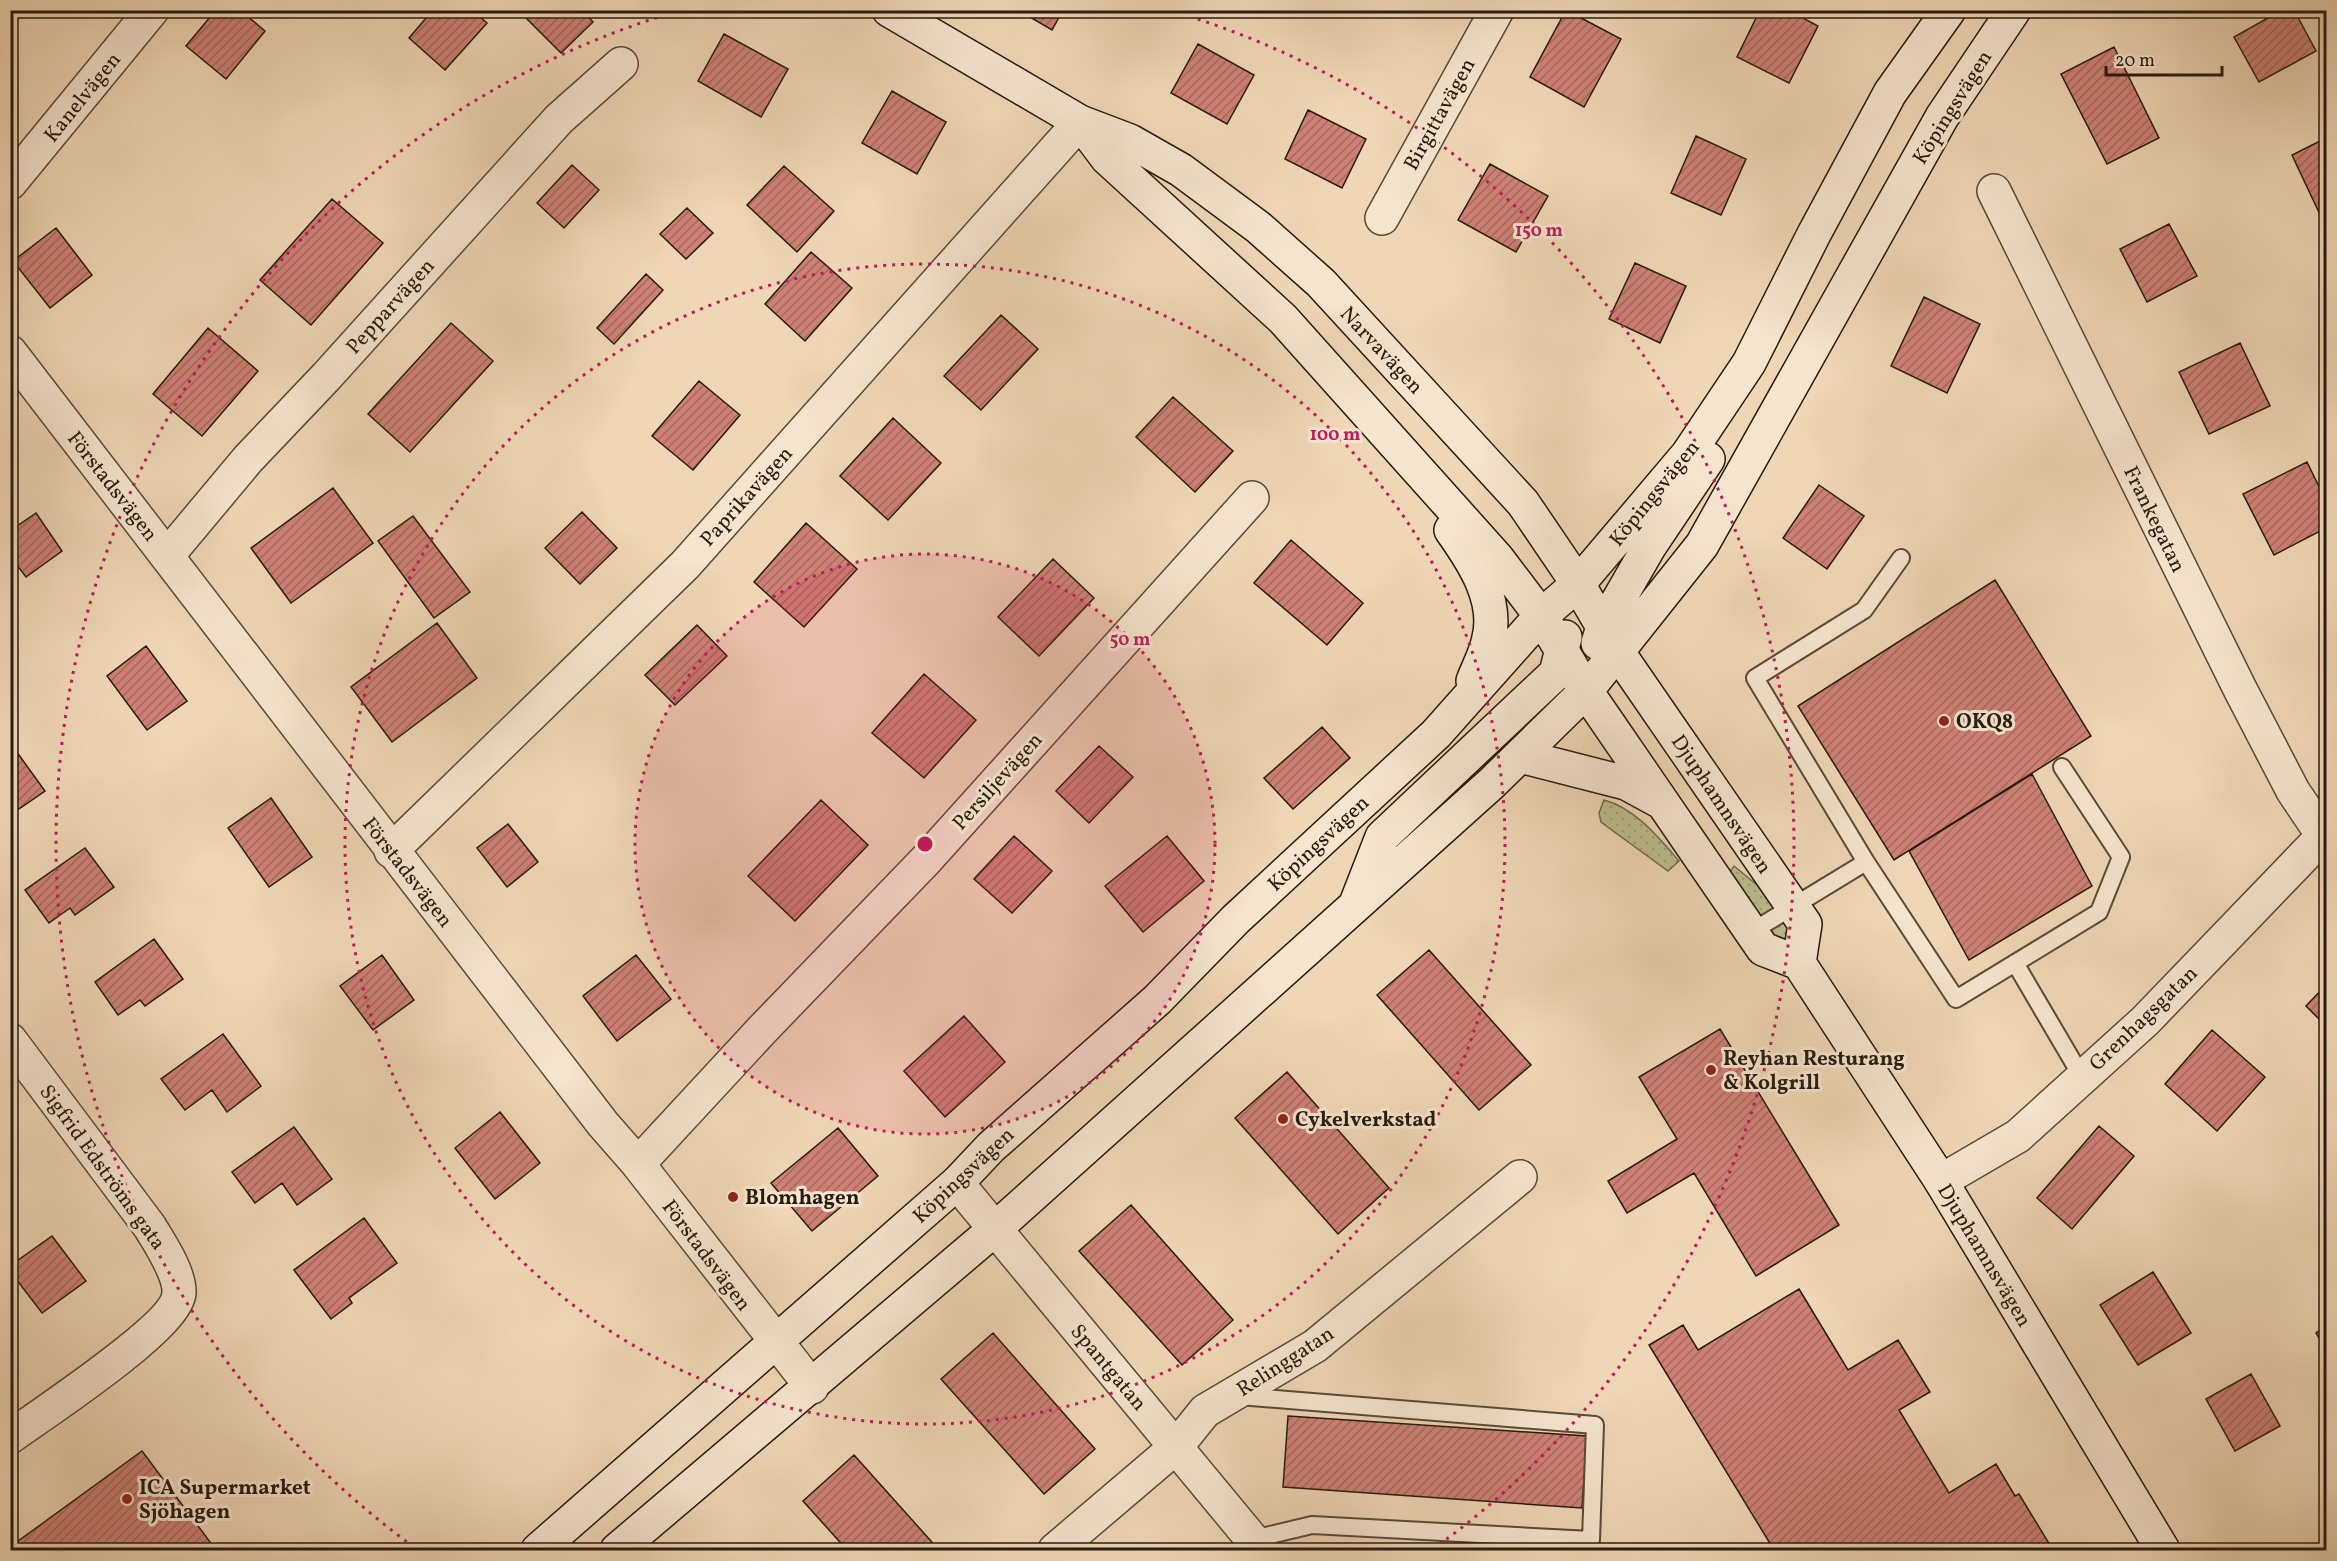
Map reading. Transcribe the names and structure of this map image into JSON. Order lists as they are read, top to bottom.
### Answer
{
  "streets": {
    "street": [
      "Kanelvägen",
      "Köpingsvägen",
      "Birgittavägen",
      "Pepparvägen",
      "Narvavägen",
      "Förstadsvägen",
      "Paprikavägen",
      "Frankegatan",
      "Persiljevägen",
      "Djuphamnsvägen",
      "Grenhagsgatan",
      "Sigfrid Edströms gata",
      "Relinggatan",
      "Spantgatan"
    ]
  },
  "crossings": [
    ["Köpingsvägen", "Narvavägen"],
    ["Köpingsvägen", "Förstadsvägen"],
    ["Köpingsvägen", "Djuphamnsvägen"],
    ["Köpingsvägen", "Spantgatan"],
    ["Pepparvägen", "Förstadsvägen"],
    ["Narvavägen", "Paprikavägen"],
    ["Narvavägen", "Djuphamnsvägen"],
    ["Förstadsvägen", "Paprikavägen"],
    ["Förstadsvägen", "Persiljevägen"],
    ["Frankegatan", "Grenhagsgatan"],
    ["Djuphamnsvägen", "Grenhagsgatan"],
    ["Relinggatan", "Spantgatan"]
  ],
  "places": [
    "OKQ8",
    "Reyhan Resturang & Kolgrill",
    "Cykelverkstad",
    "Blomhagen",
    "ICA Supermarket Sjöhagen"
  ],
  "scale_bar": "20 m",
  "rings": ["150 m", "100 m", "50 m"]
}
